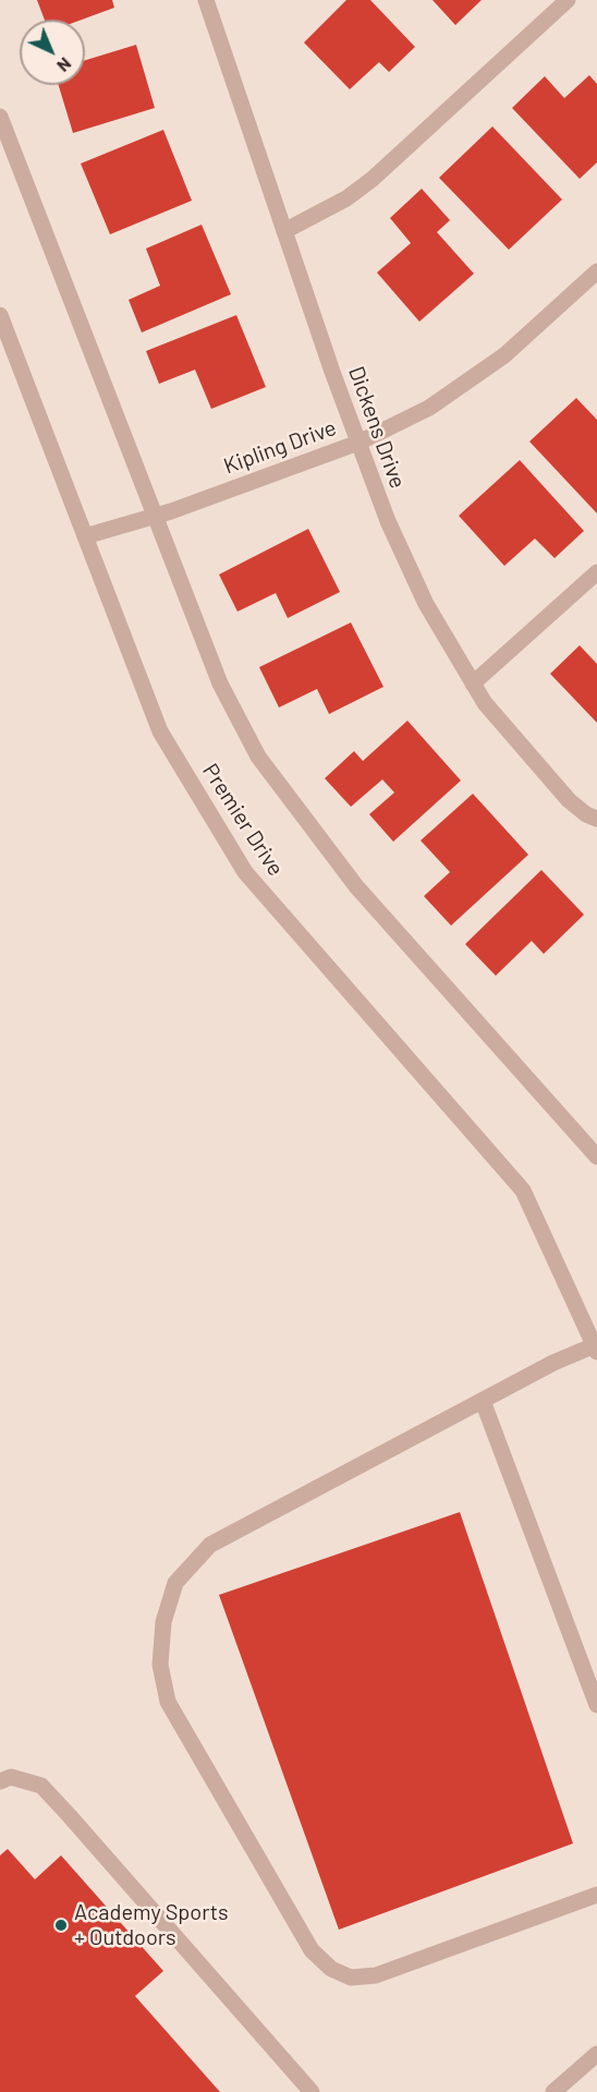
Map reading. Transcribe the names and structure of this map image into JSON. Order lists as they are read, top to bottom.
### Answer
{
  "streets": {
    "street": ["Dickens Drive", "Kipling Drive", "Premier Drive"]
  },
  "crossings": [
    ["Dickens Drive", "Kipling Drive"],
    ["Kipling Drive", "Premier Drive"]
  ],
  "places": ["Academy Sports + Outdoors"],
  "north": "bottom right"
}
